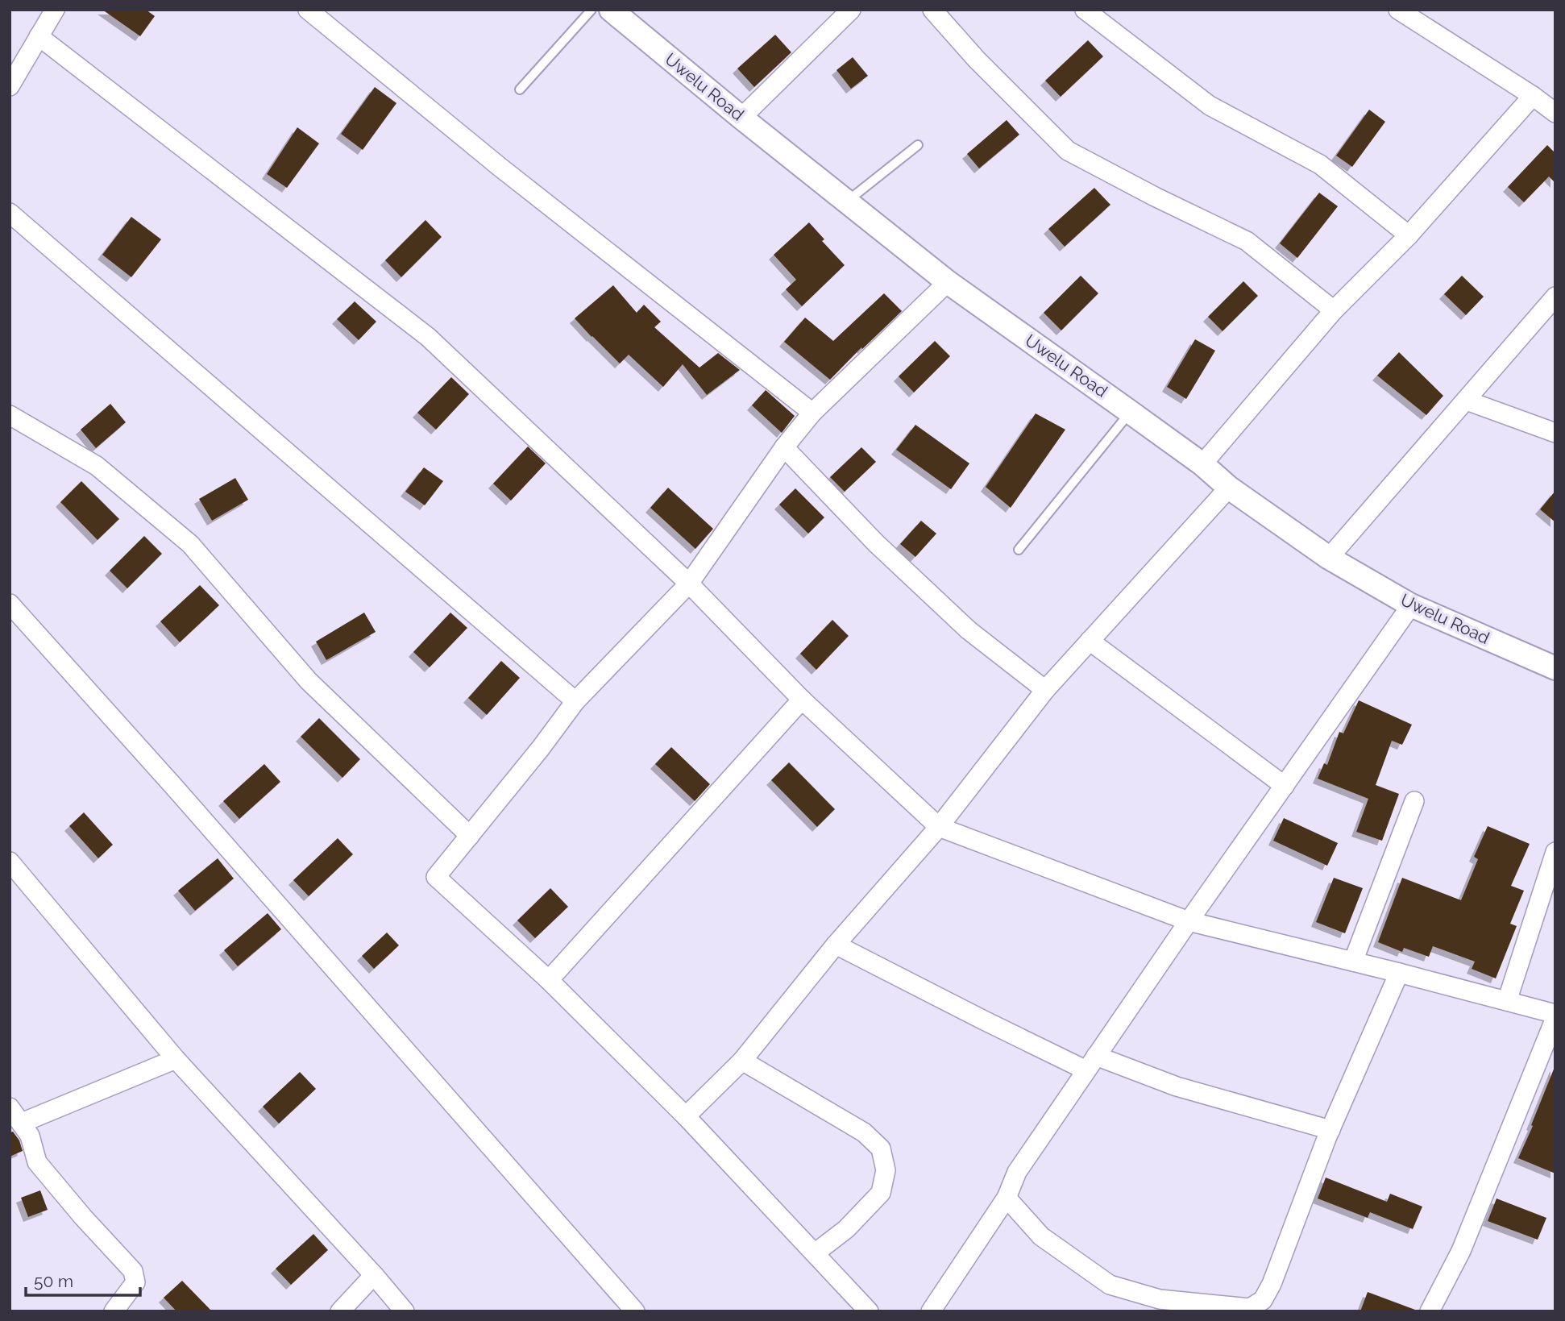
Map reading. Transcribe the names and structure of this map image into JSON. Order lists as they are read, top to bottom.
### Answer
{
  "streets": {
    "street": ["Uwelu Road"]
  },
  "scale_bar": "50 m"
}
